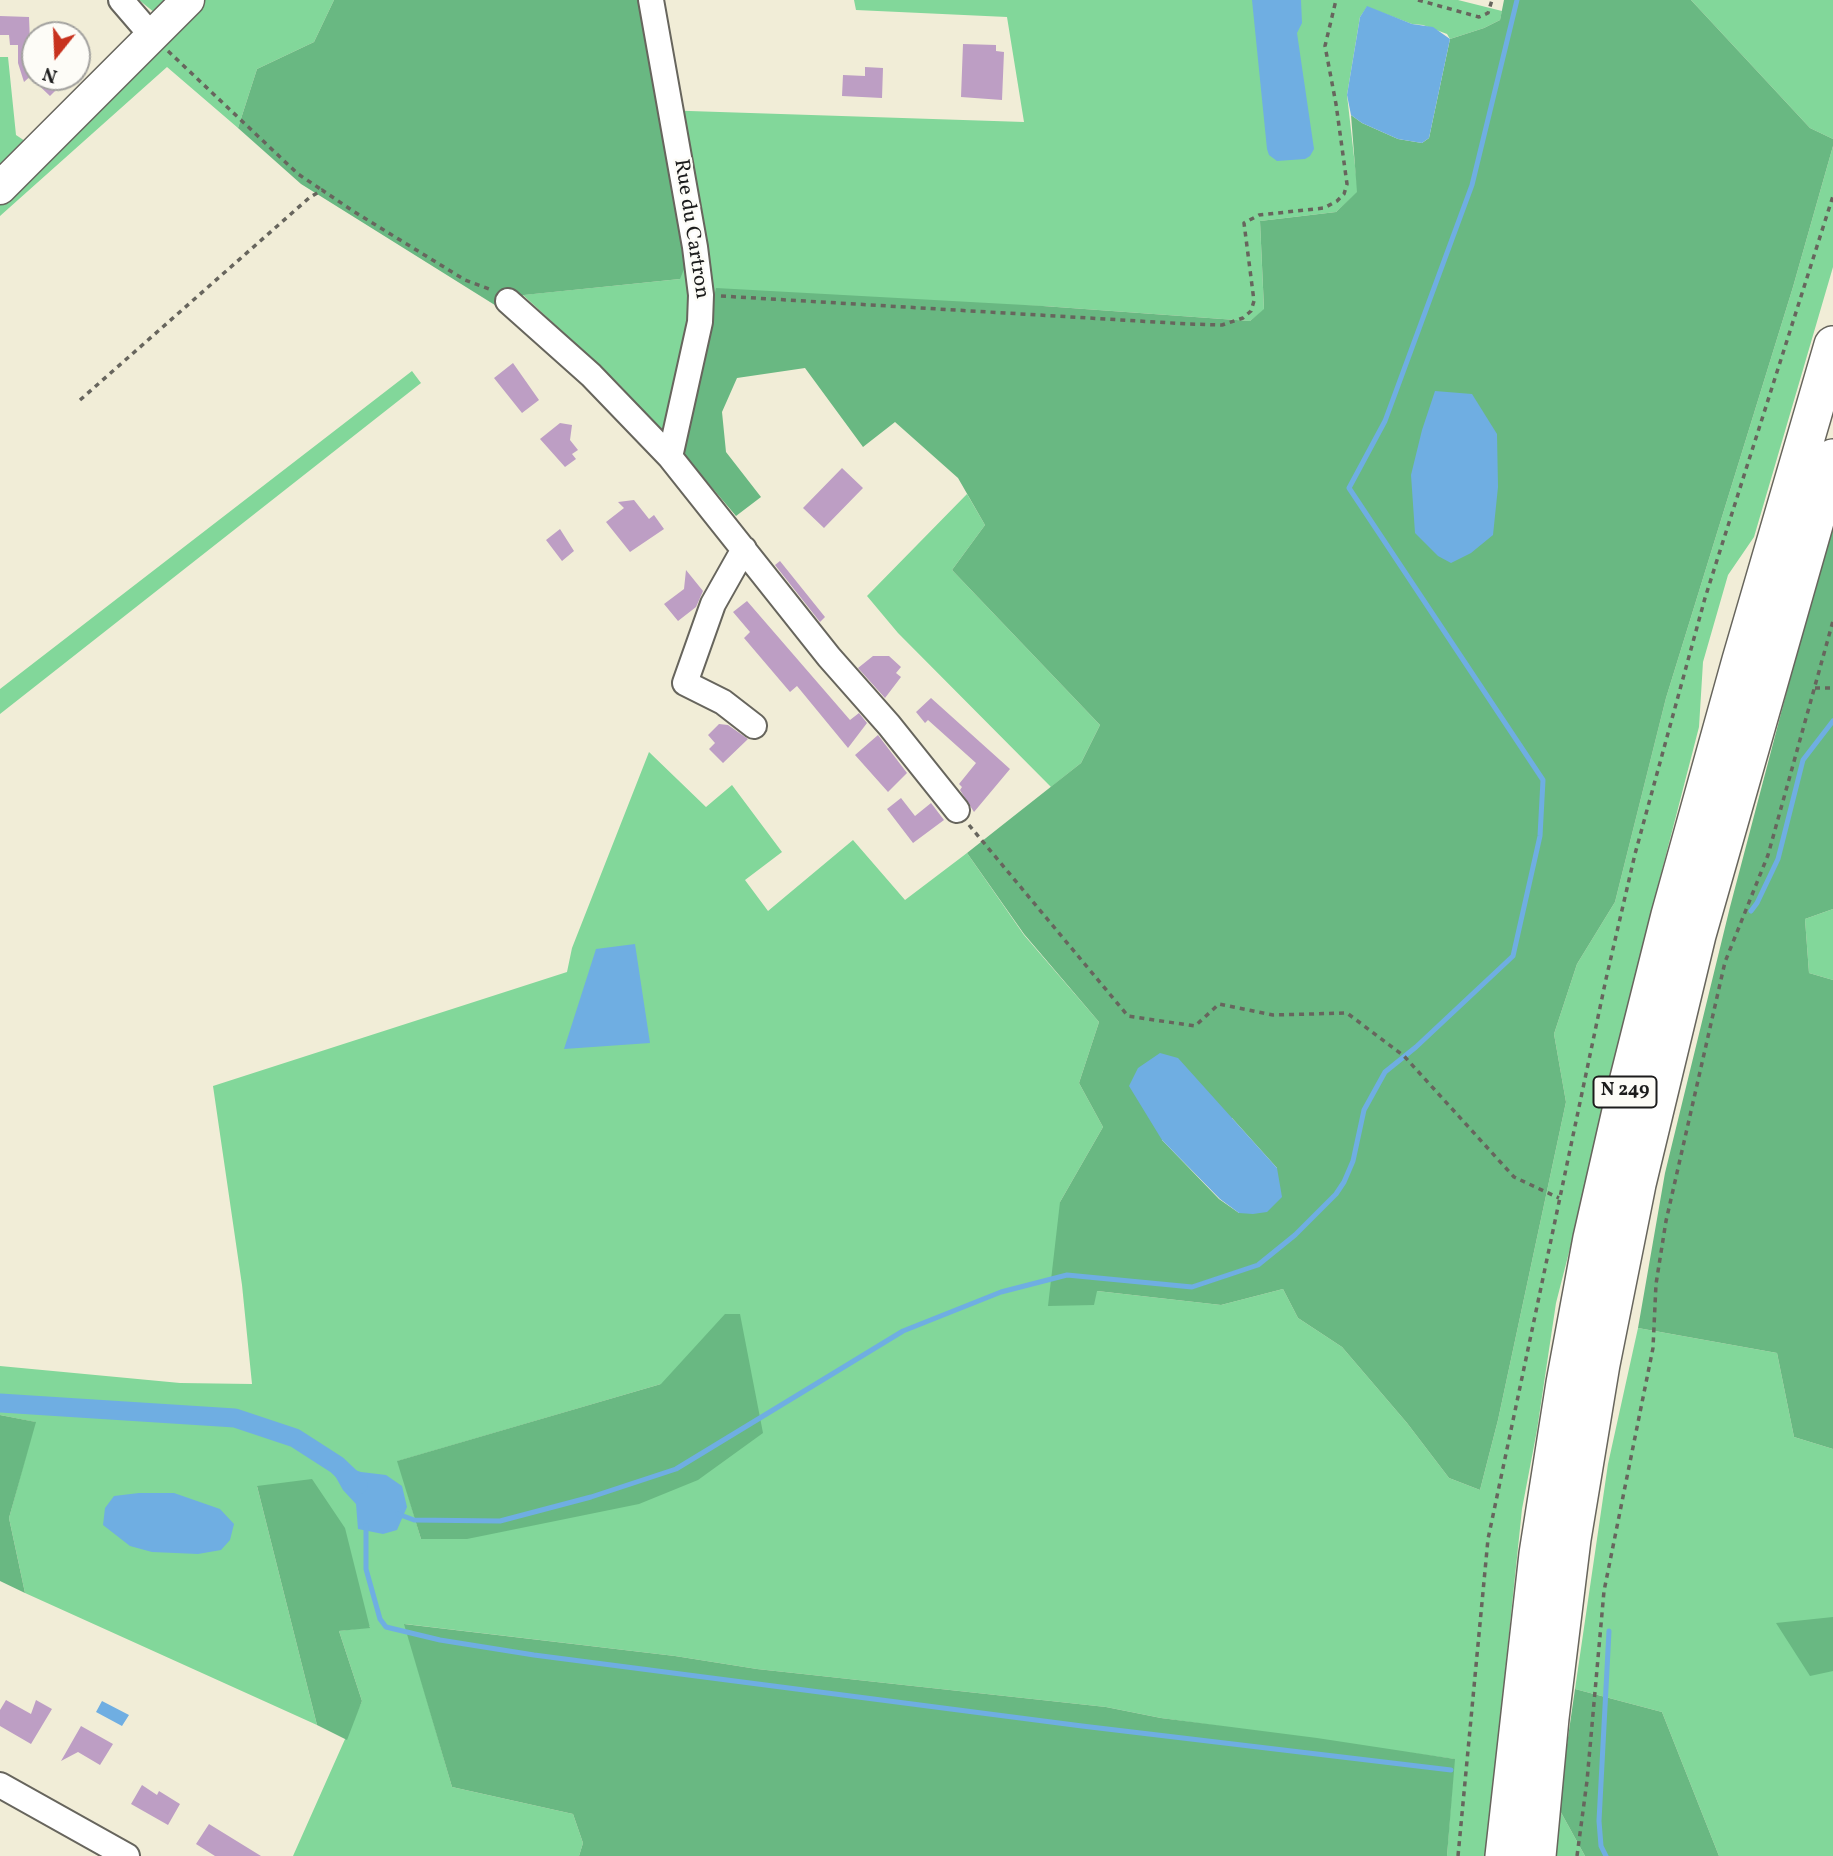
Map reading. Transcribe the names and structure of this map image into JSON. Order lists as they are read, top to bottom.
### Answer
{
  "streets": {
    "highway": ["N 249"],
    "street": ["Rue du Cartron"]
  },
  "north": "bottom"
}
